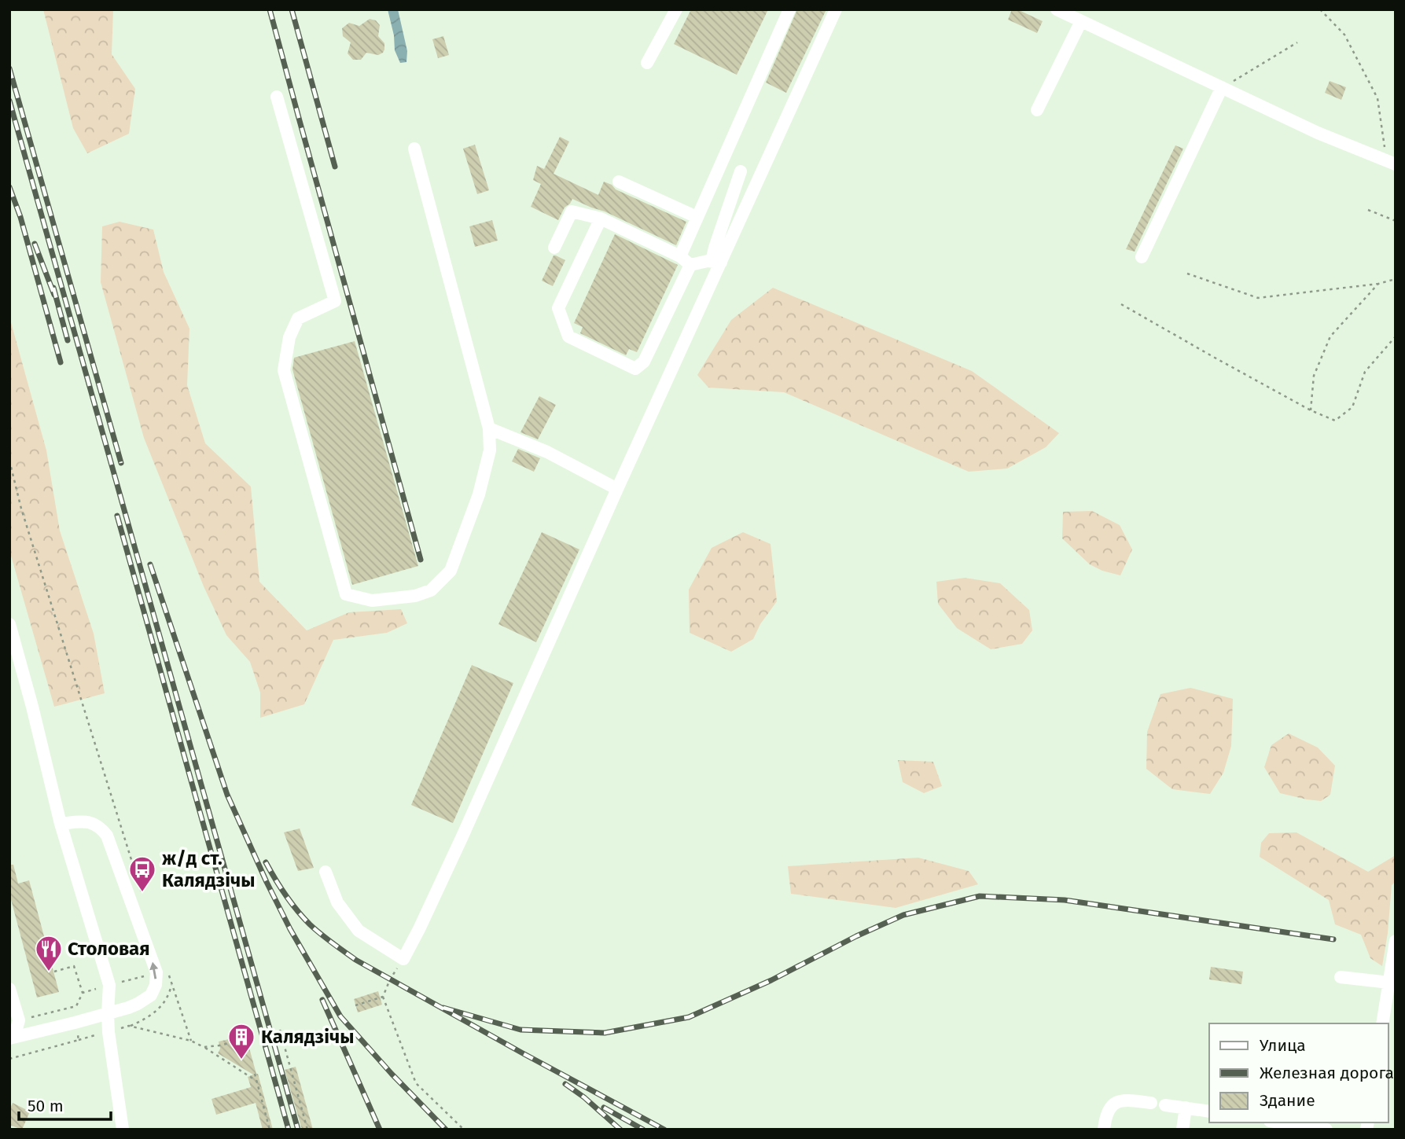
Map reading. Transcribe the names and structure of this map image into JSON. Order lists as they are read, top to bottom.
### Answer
{
  "places": {
    "bus stop": ["ж/д ст. Калядзічы"],
    "restaurant": ["Столовая"],
    "building": ["Калядзічы"]
  },
  "legend": ["Улица", "Железная дорога", "Здание"],
  "scale_bar": "50 m"
}
